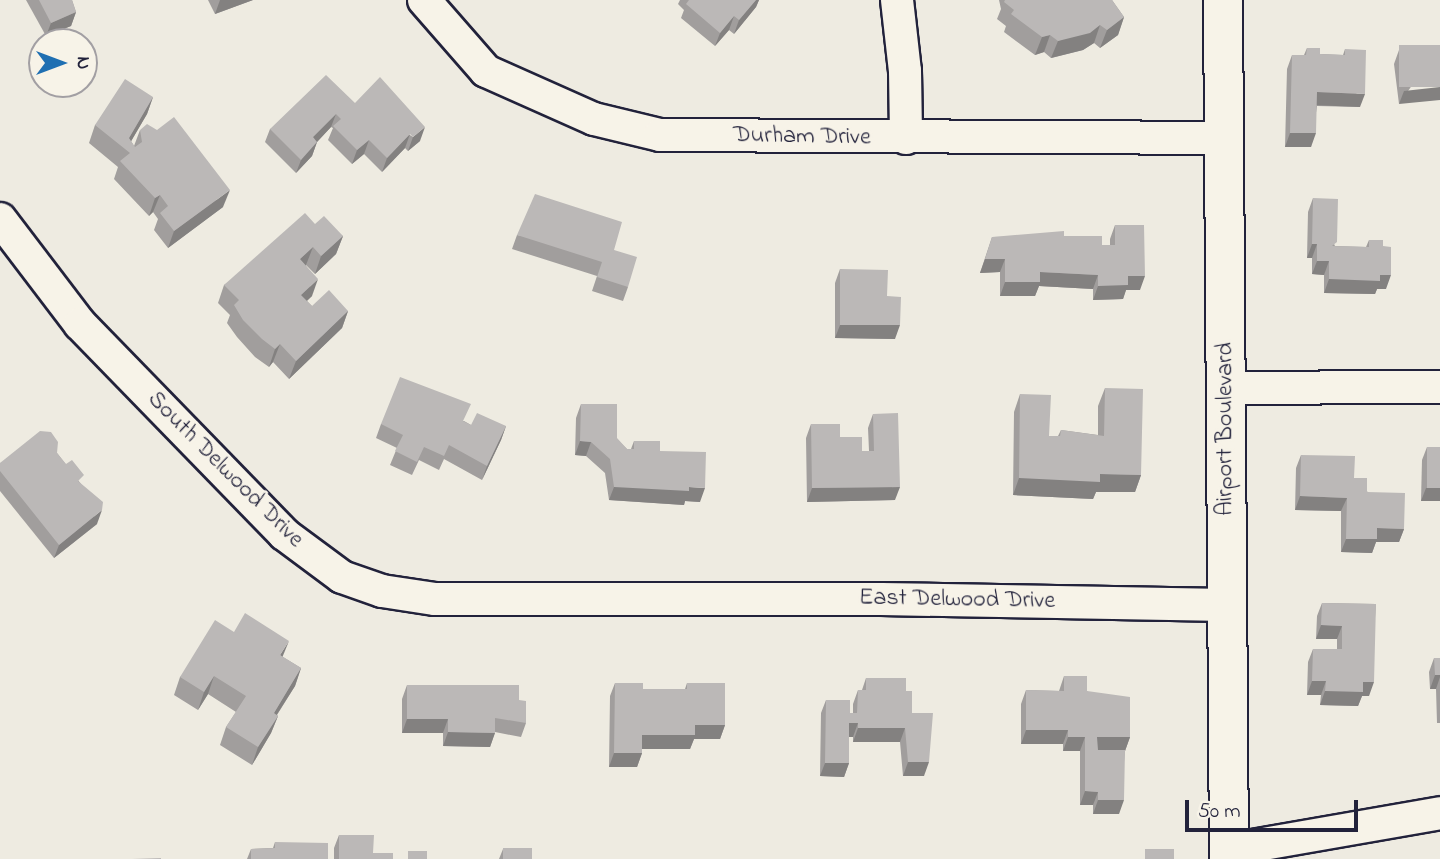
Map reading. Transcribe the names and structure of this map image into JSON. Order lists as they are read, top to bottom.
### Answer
{
  "streets": {
    "main road": ["Airport Boulevard"],
    "street": ["Durham Drive", "South Delwood Drive", "East Delwood Drive"]
  },
  "crossings": [
    ["Durham Drive", "Airport Boulevard"],
    ["Airport Boulevard", "East Delwood Drive"],
    ["South Delwood Drive", "East Delwood Drive"]
  ],
  "scale_bar": "50 m",
  "north": "right"
}
